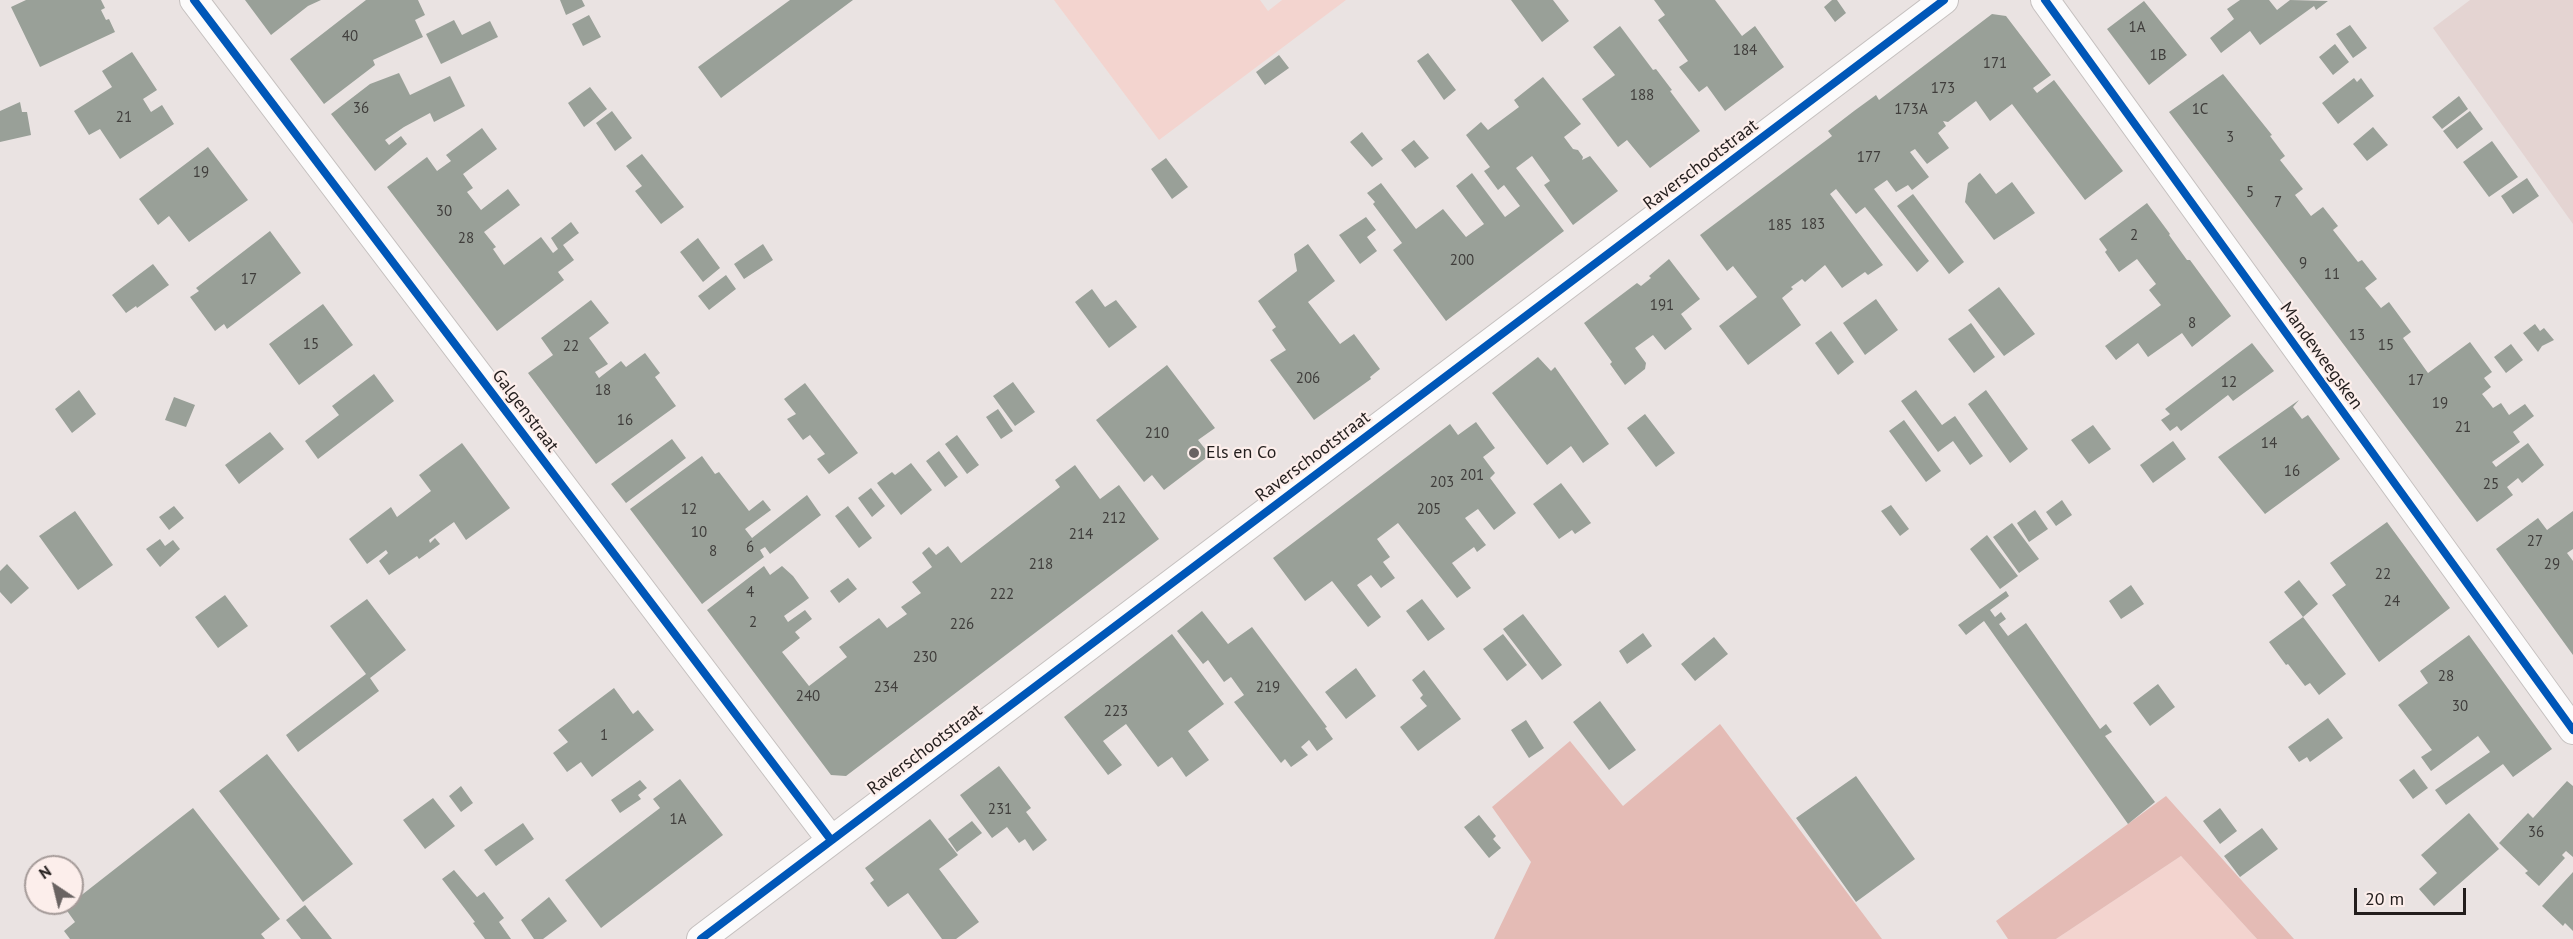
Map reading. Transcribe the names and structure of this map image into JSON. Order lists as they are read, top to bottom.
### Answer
{
  "streets": {
    "street": ["Raverschootstraat", "Mandeweegsken", "Galgenstraat"]
  },
  "crossings": [
    ["Raverschootstraat", "Galgenstraat"]
  ],
  "places": ["Els en Co"],
  "house_numbers": [
    "1A",
    "40",
    "184",
    "1B",
    "171",
    "173",
    "188",
    "36",
    "173A",
    "1C",
    "21",
    "3",
    "177",
    "19",
    "5",
    "7",
    "30",
    "183",
    "185",
    "2",
    "28",
    "200",
    "9",
    "11",
    "17",
    "191",
    "8",
    "13",
    "15",
    "15",
    "22",
    "206",
    "17",
    "12",
    "18",
    "19",
    "16",
    "21",
    "210",
    "14",
    "16",
    "201",
    "203",
    "25",
    "12",
    "205",
    "212",
    "10",
    "214",
    "27",
    "6",
    "8",
    "218",
    "29",
    "22",
    "4",
    "222",
    "24",
    "2",
    "226",
    "230",
    "28",
    "234",
    "219",
    "240",
    "30",
    "223",
    "1",
    "231",
    "1A",
    "36"
  ],
  "scale_bar": "20 m",
  "north": "top left"
}
